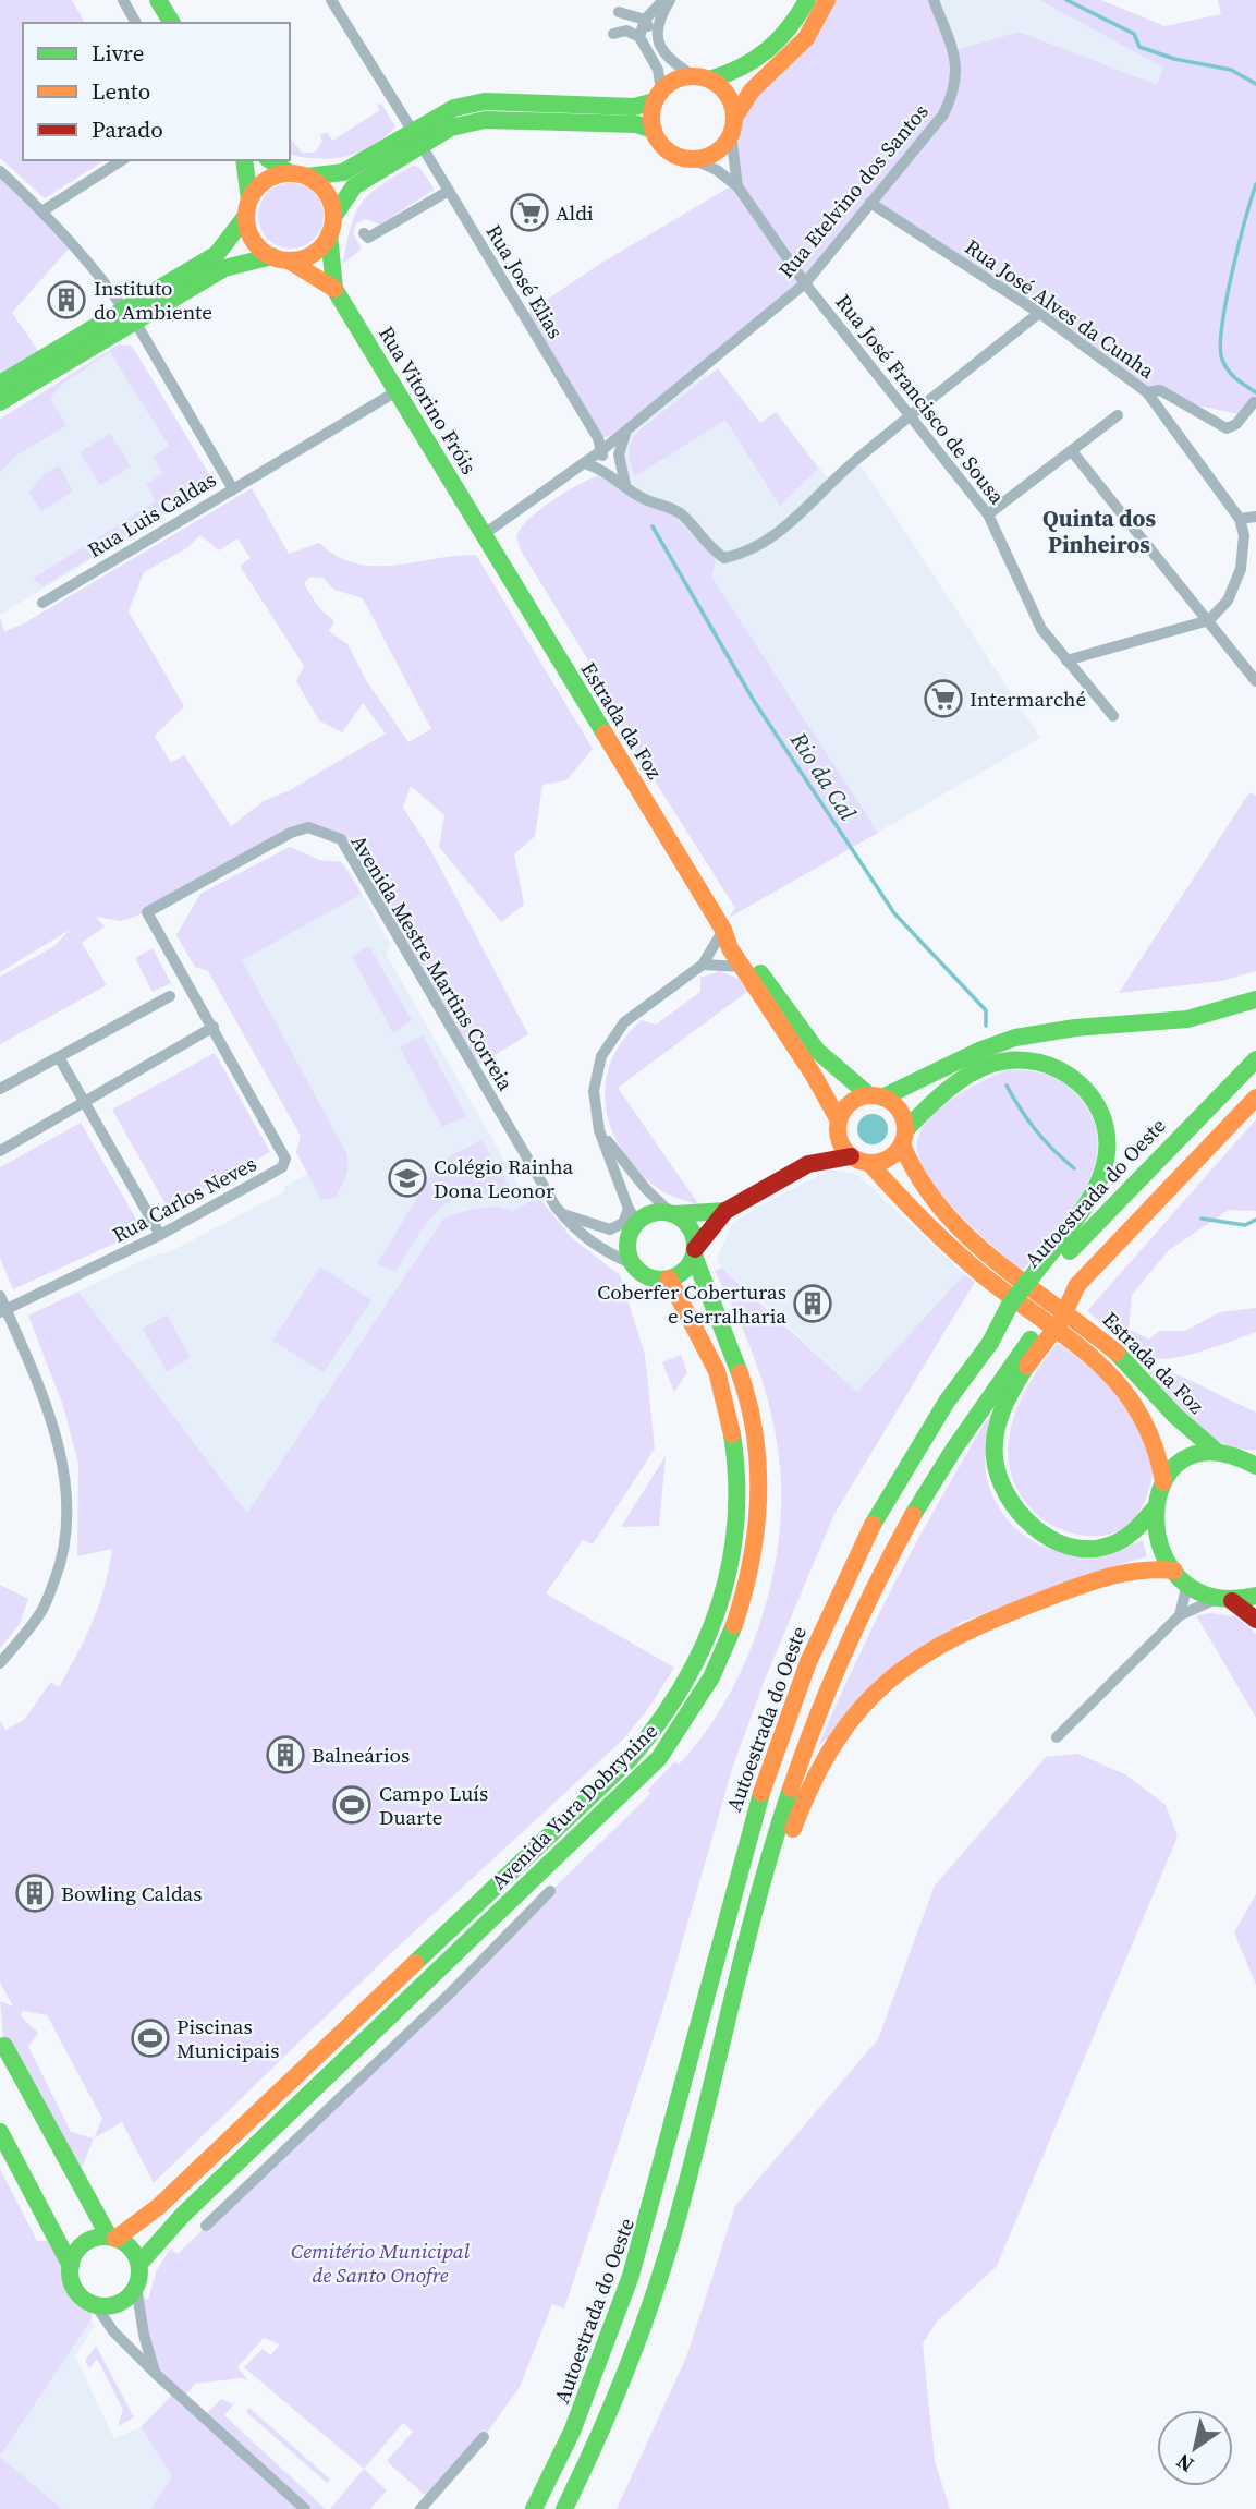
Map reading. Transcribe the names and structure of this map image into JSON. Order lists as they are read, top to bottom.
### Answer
{
  "streets": {
    "main road": [
      "Rua Vitorino Fróis",
      "Estrada da Foz",
      "Autoestrada do Oeste",
      "Avenida Yura Dobrynine"
    ],
    "street": [
      "Rua Etelvino dos Santos",
      "Rua José Elias",
      "Rua José Alves da Cunha",
      "Rua José Francisco de Sousa",
      "Rua Luis Caldas",
      "Avenida Mestre Martins Correia",
      "Rua Carlos Neves"
    ]
  },
  "crossings": [
    ["Rua Etelvino dos Santos", "Rua José Elias"],
    ["Rua Etelvino dos Santos", "Rua José Alves da Cunha"],
    ["Rua Etelvino dos Santos", "Rua José Francisco de Sousa"],
    ["Rua Vitorino Fróis", "Estrada da Foz"],
    ["Avenida Mestre Martins Correia", "Rua Carlos Neves"],
    ["Avenida Mestre Martins Correia", "Avenida Yura Dobrynine"]
  ],
  "districts": ["Quinta dos Pinheiros"],
  "water": ["Rio da Cal"],
  "parks": ["Cemitério Municipal de Santo Onofre"],
  "places": {
    "supermarket": ["Aldi", "Intermarché"],
    "building": [
      "Instituto do Ambiente",
      "Coberfer Coberturas e Serralharia",
      "Balneários",
      "Bowling Caldas"
    ],
    "school or university": ["Colégio Rainha Dona Leonor"],
    "sports": ["Campo Luís Duarte", "Piscinas Municipais"]
  },
  "legend": ["Livre", "Lento", "Parado"],
  "north": "bottom left"
}
